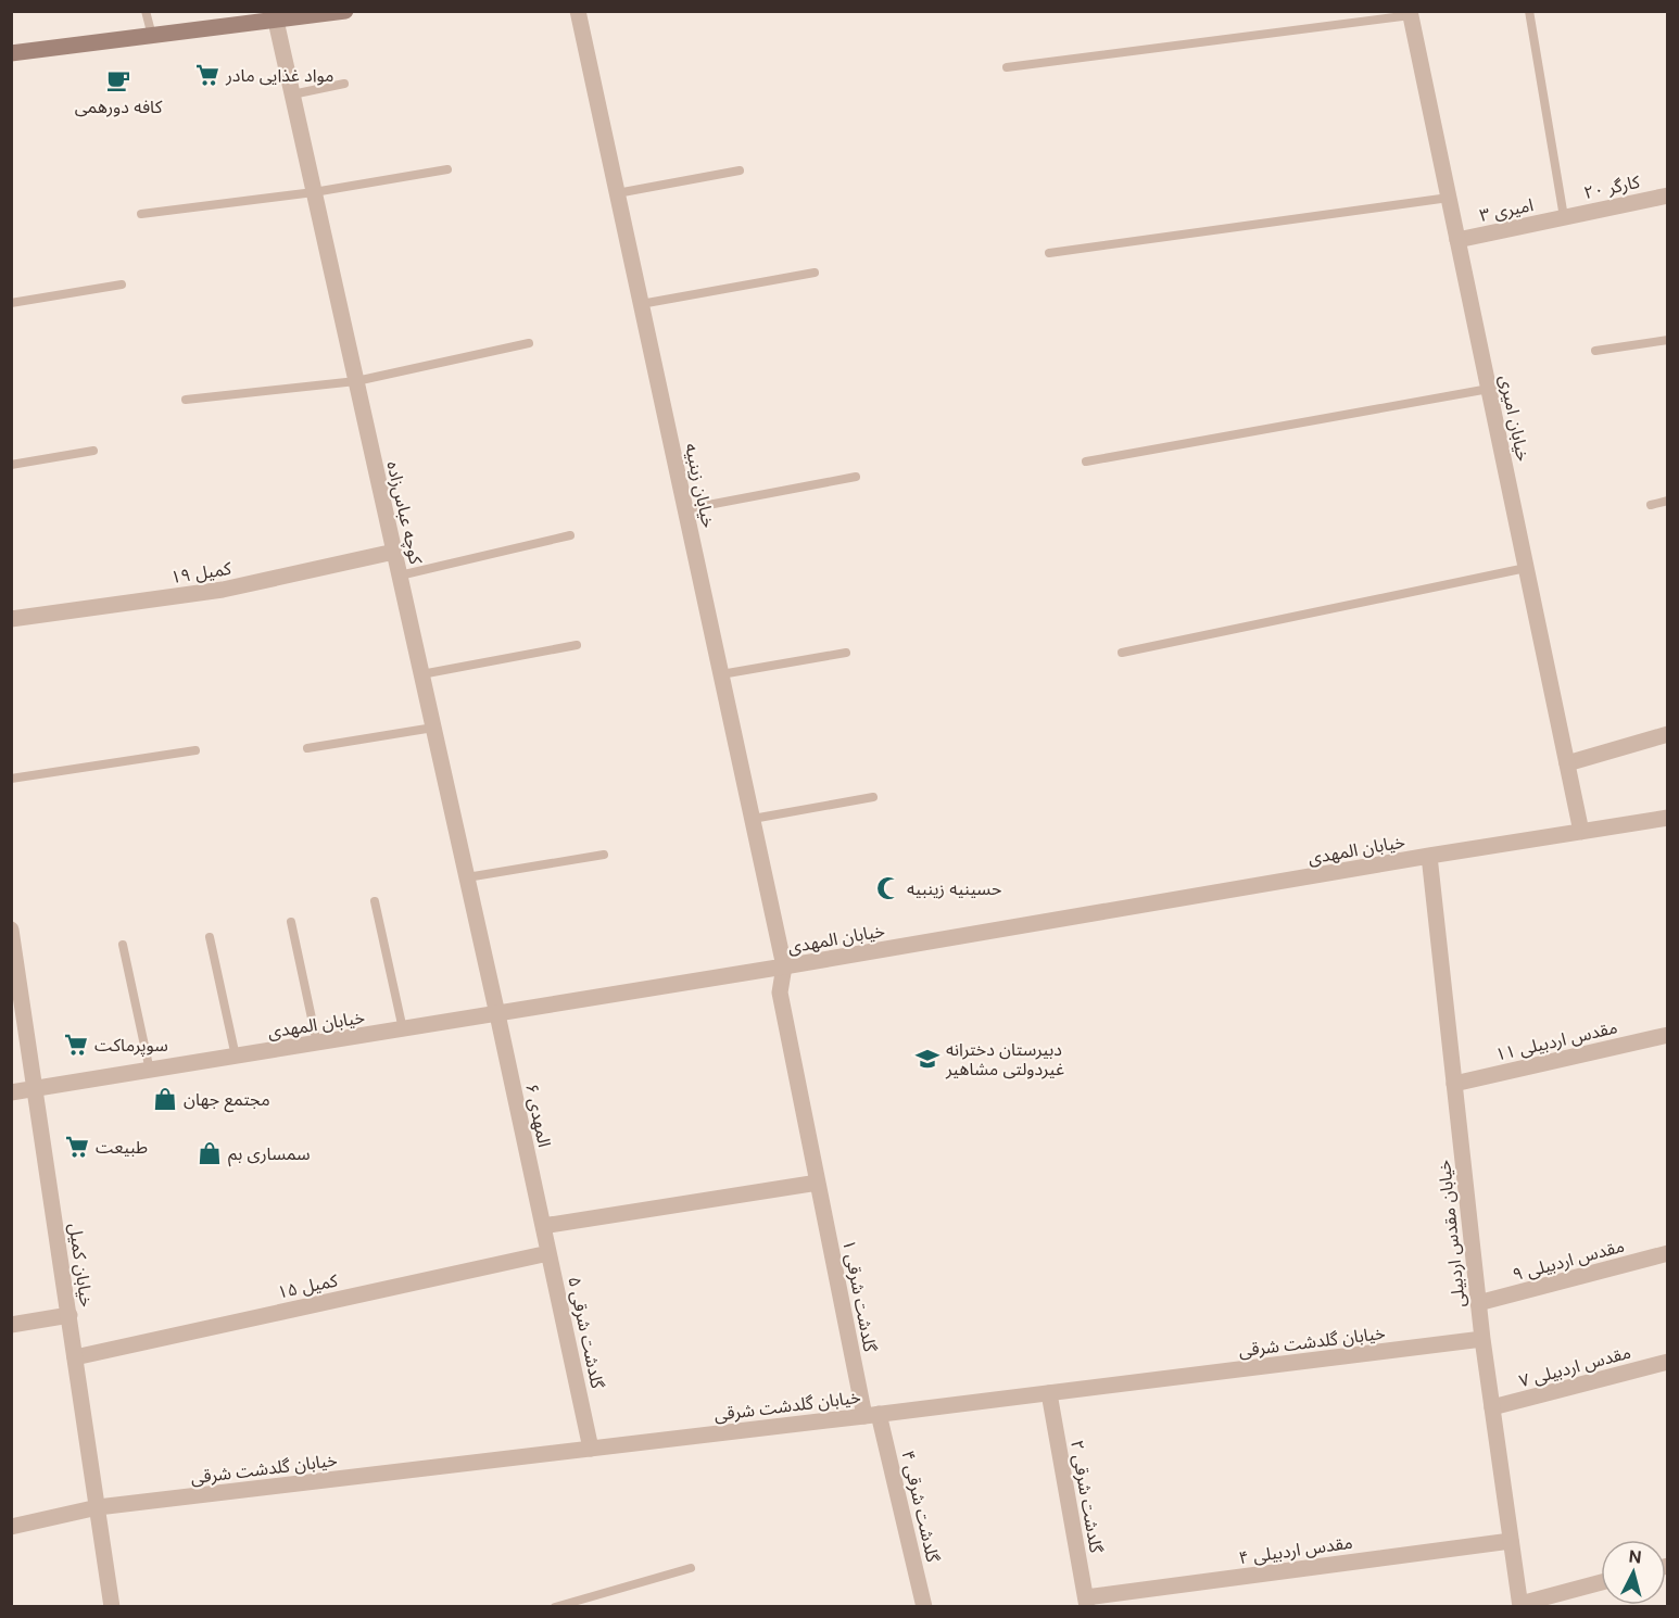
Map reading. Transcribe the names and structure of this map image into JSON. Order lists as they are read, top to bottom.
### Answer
{
  "streets": {
    "street": [
      "کارگر ۲۰",
      "امیری ۳",
      "خیابان امیری",
      "خیابان زینبیه",
      "کوچه عباس‌زاده",
      "کمیل ۱۹",
      "خیابان المهدی",
      "مقدس اردبیلی ۱۱",
      "المهدی ۶",
      "خیابان مقدس اردبیلی",
      "مقدس اردبیلی ۹",
      "خیابان کمیل",
      "کمیل ۱۵",
      "گلدشت شرقی ۱",
      "گلدشت شرقی ۵",
      "خیابان گلدشت شرقی",
      "مقدس اردبیلی ۷",
      "گلدشت شرقی ۲",
      "گلدشت شرقی ۴",
      "مقدس اردبیلی ۴"
    ]
  },
  "crossings": [
    ["کارگر ۲۰", "امیری ۳"],
    ["امیری ۳", "خیابان امیری"],
    ["خیابان امیری", "خیابان المهدی"],
    ["خیابان زینبیه", "خیابان المهدی"],
    ["خیابان زینبیه", "گلدشت شرقی ۱"],
    ["کوچه عباس‌زاده", "کمیل ۱۹"],
    ["کوچه عباس‌زاده", "خیابان المهدی"],
    ["کوچه عباس‌زاده", "المهدی ۶"],
    ["خیابان المهدی", "المهدی ۶"],
    ["خیابان المهدی", "خیابان مقدس اردبیلی"],
    ["خیابان المهدی", "خیابان کمیل"],
    ["خیابان المهدی", "گلدشت شرقی ۱"],
    ["مقدس اردبیلی ۱۱", "خیابان مقدس اردبیلی"],
    ["المهدی ۶", "گلدشت شرقی ۵"],
    ["خیابان مقدس اردبیلی", "مقدس اردبیلی ۹"],
    ["خیابان مقدس اردبیلی", "خیابان گلدشت شرقی"],
    ["خیابان مقدس اردبیلی", "مقدس اردبیلی ۷"],
    ["خیابان مقدس اردبیلی", "مقدس اردبیلی ۴"],
    ["خیابان کمیل", "کمیل ۱۵"],
    ["خیابان کمیل", "خیابان گلدشت شرقی"],
    ["کمیل ۱۵", "گلدشت شرقی ۵"],
    ["گلدشت شرقی ۱", "خیابان گلدشت شرقی"],
    ["گلدشت شرقی ۱", "گلدشت شرقی ۴"],
    ["گلدشت شرقی ۵", "خیابان گلدشت شرقی"],
    ["خیابان گلدشت شرقی", "گلدشت شرقی ۲"],
    ["خیابان گلدشت شرقی", "گلدشت شرقی ۴"],
    ["گلدشت شرقی ۲", "مقدس اردبیلی ۴"]
  ],
  "places": {
    "supermarket": ["مواد غذایی مادر", "سوپرماکت", "طبیعت"],
    "cafe": ["کافه دورهمی"],
    "mosque": ["حسینیه زینبیه"],
    "school or university": ["دبیرستان دخترانه غیردولتی مشاهیر"],
    "shop": ["مجتمع جهان", "سمساری بم"]
  },
  "north": "top"
}
